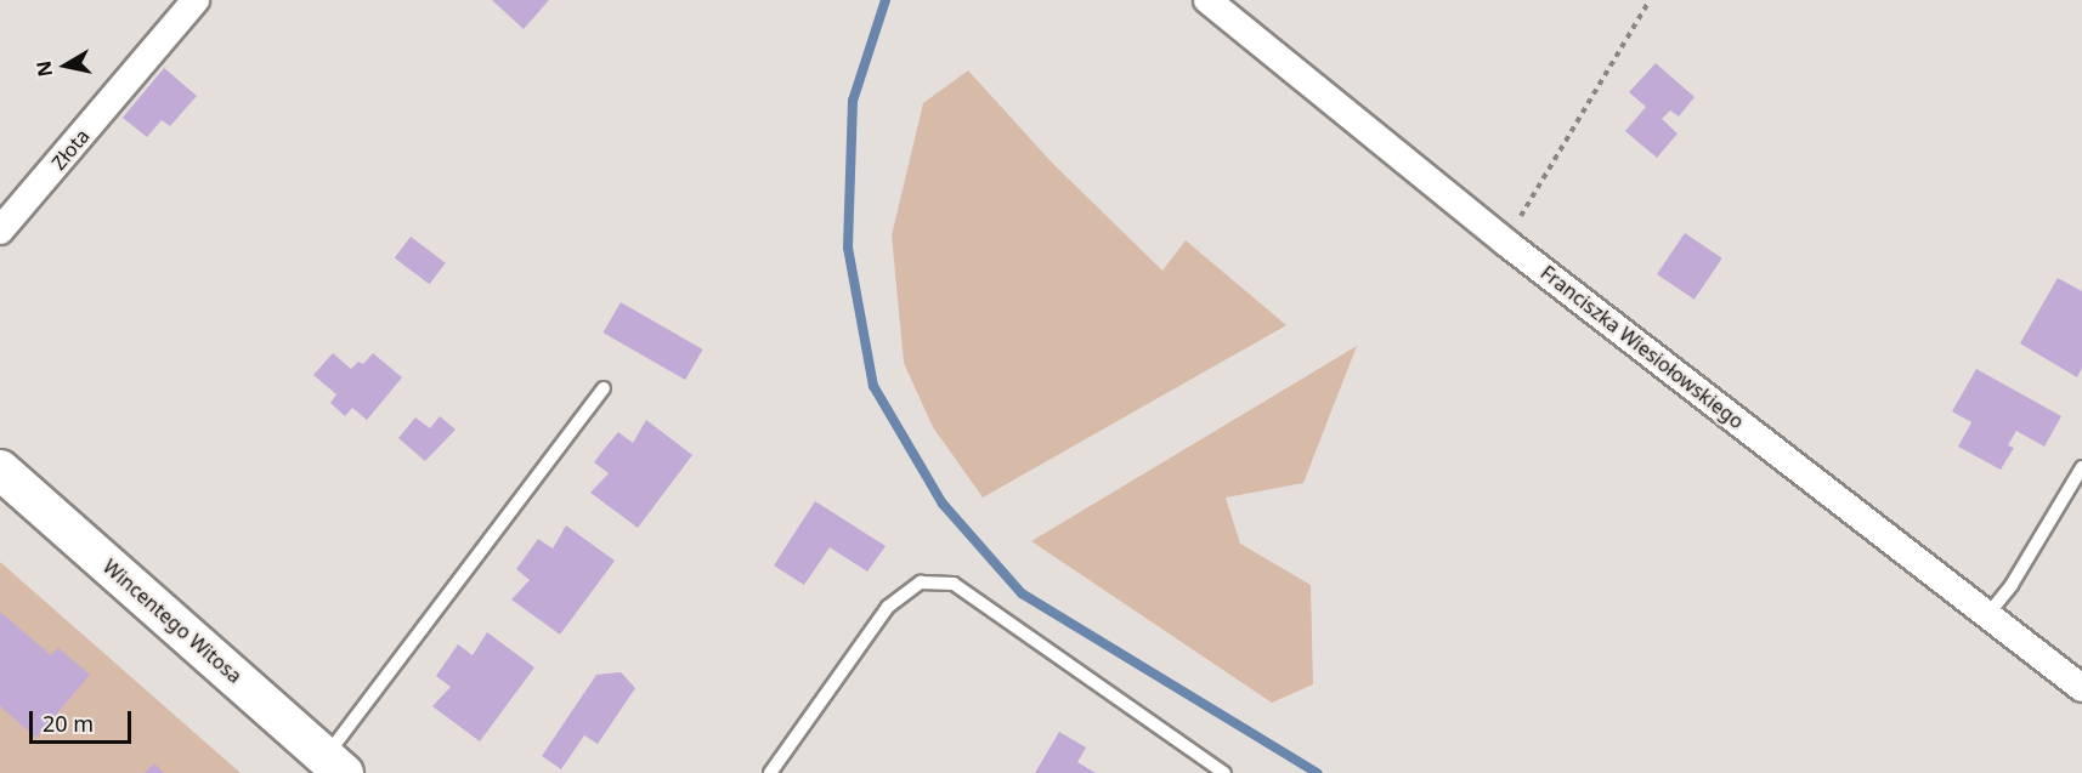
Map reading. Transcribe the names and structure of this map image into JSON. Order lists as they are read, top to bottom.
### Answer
{
  "streets": {
    "street": ["Złota", "Franciszka Wiesiołowskiego", "Wincentego Witosa"]
  },
  "scale_bar": "20 m",
  "north": "left"
}
